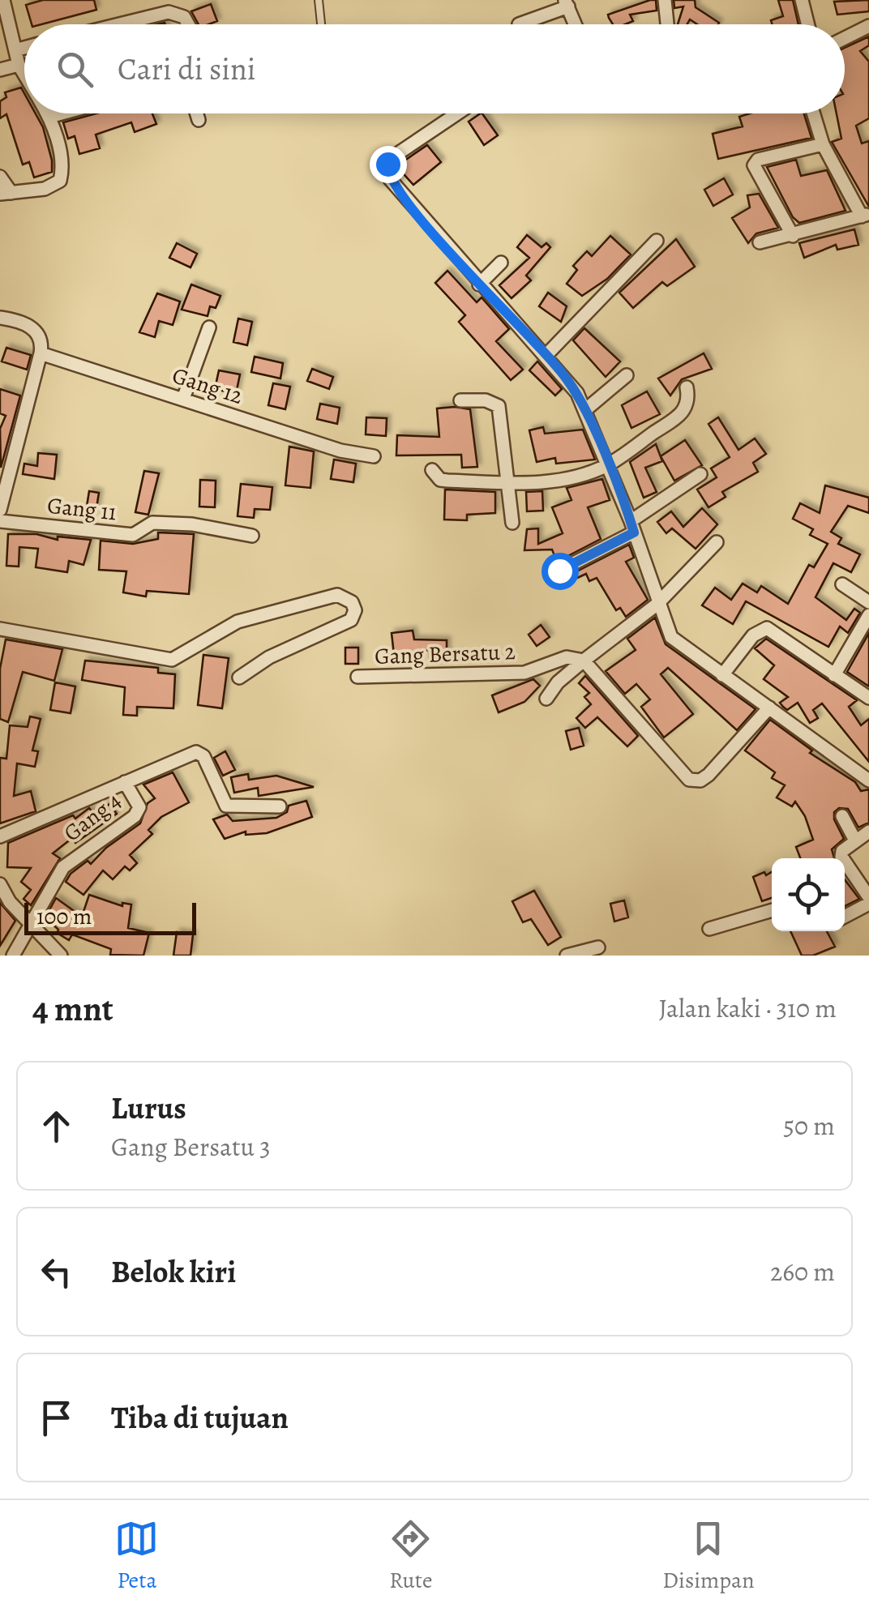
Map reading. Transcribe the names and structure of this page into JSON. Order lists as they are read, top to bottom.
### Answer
{
  "streets": {
    "street": [
      "Gang 12",
      "Gang 11",
      "Gang Bersatu 2",
      "Gang 4"
    ]
  },
  "scale_bar": "100 m",
  "page": {
    "search": "Cari di sini",
    "scale": "100 m",
    "heading": ["4 mnt", "Jalan kaki · 310 m"],
    "list": [
      ["Lurus", "Gang Bersatu 3", "50 m"],
      ["Belok kiri", "260 m"],
      "Tiba di tujuan"
    ],
    "nav": ["Peta", "Rute", "Disimpan"]
  }
}
